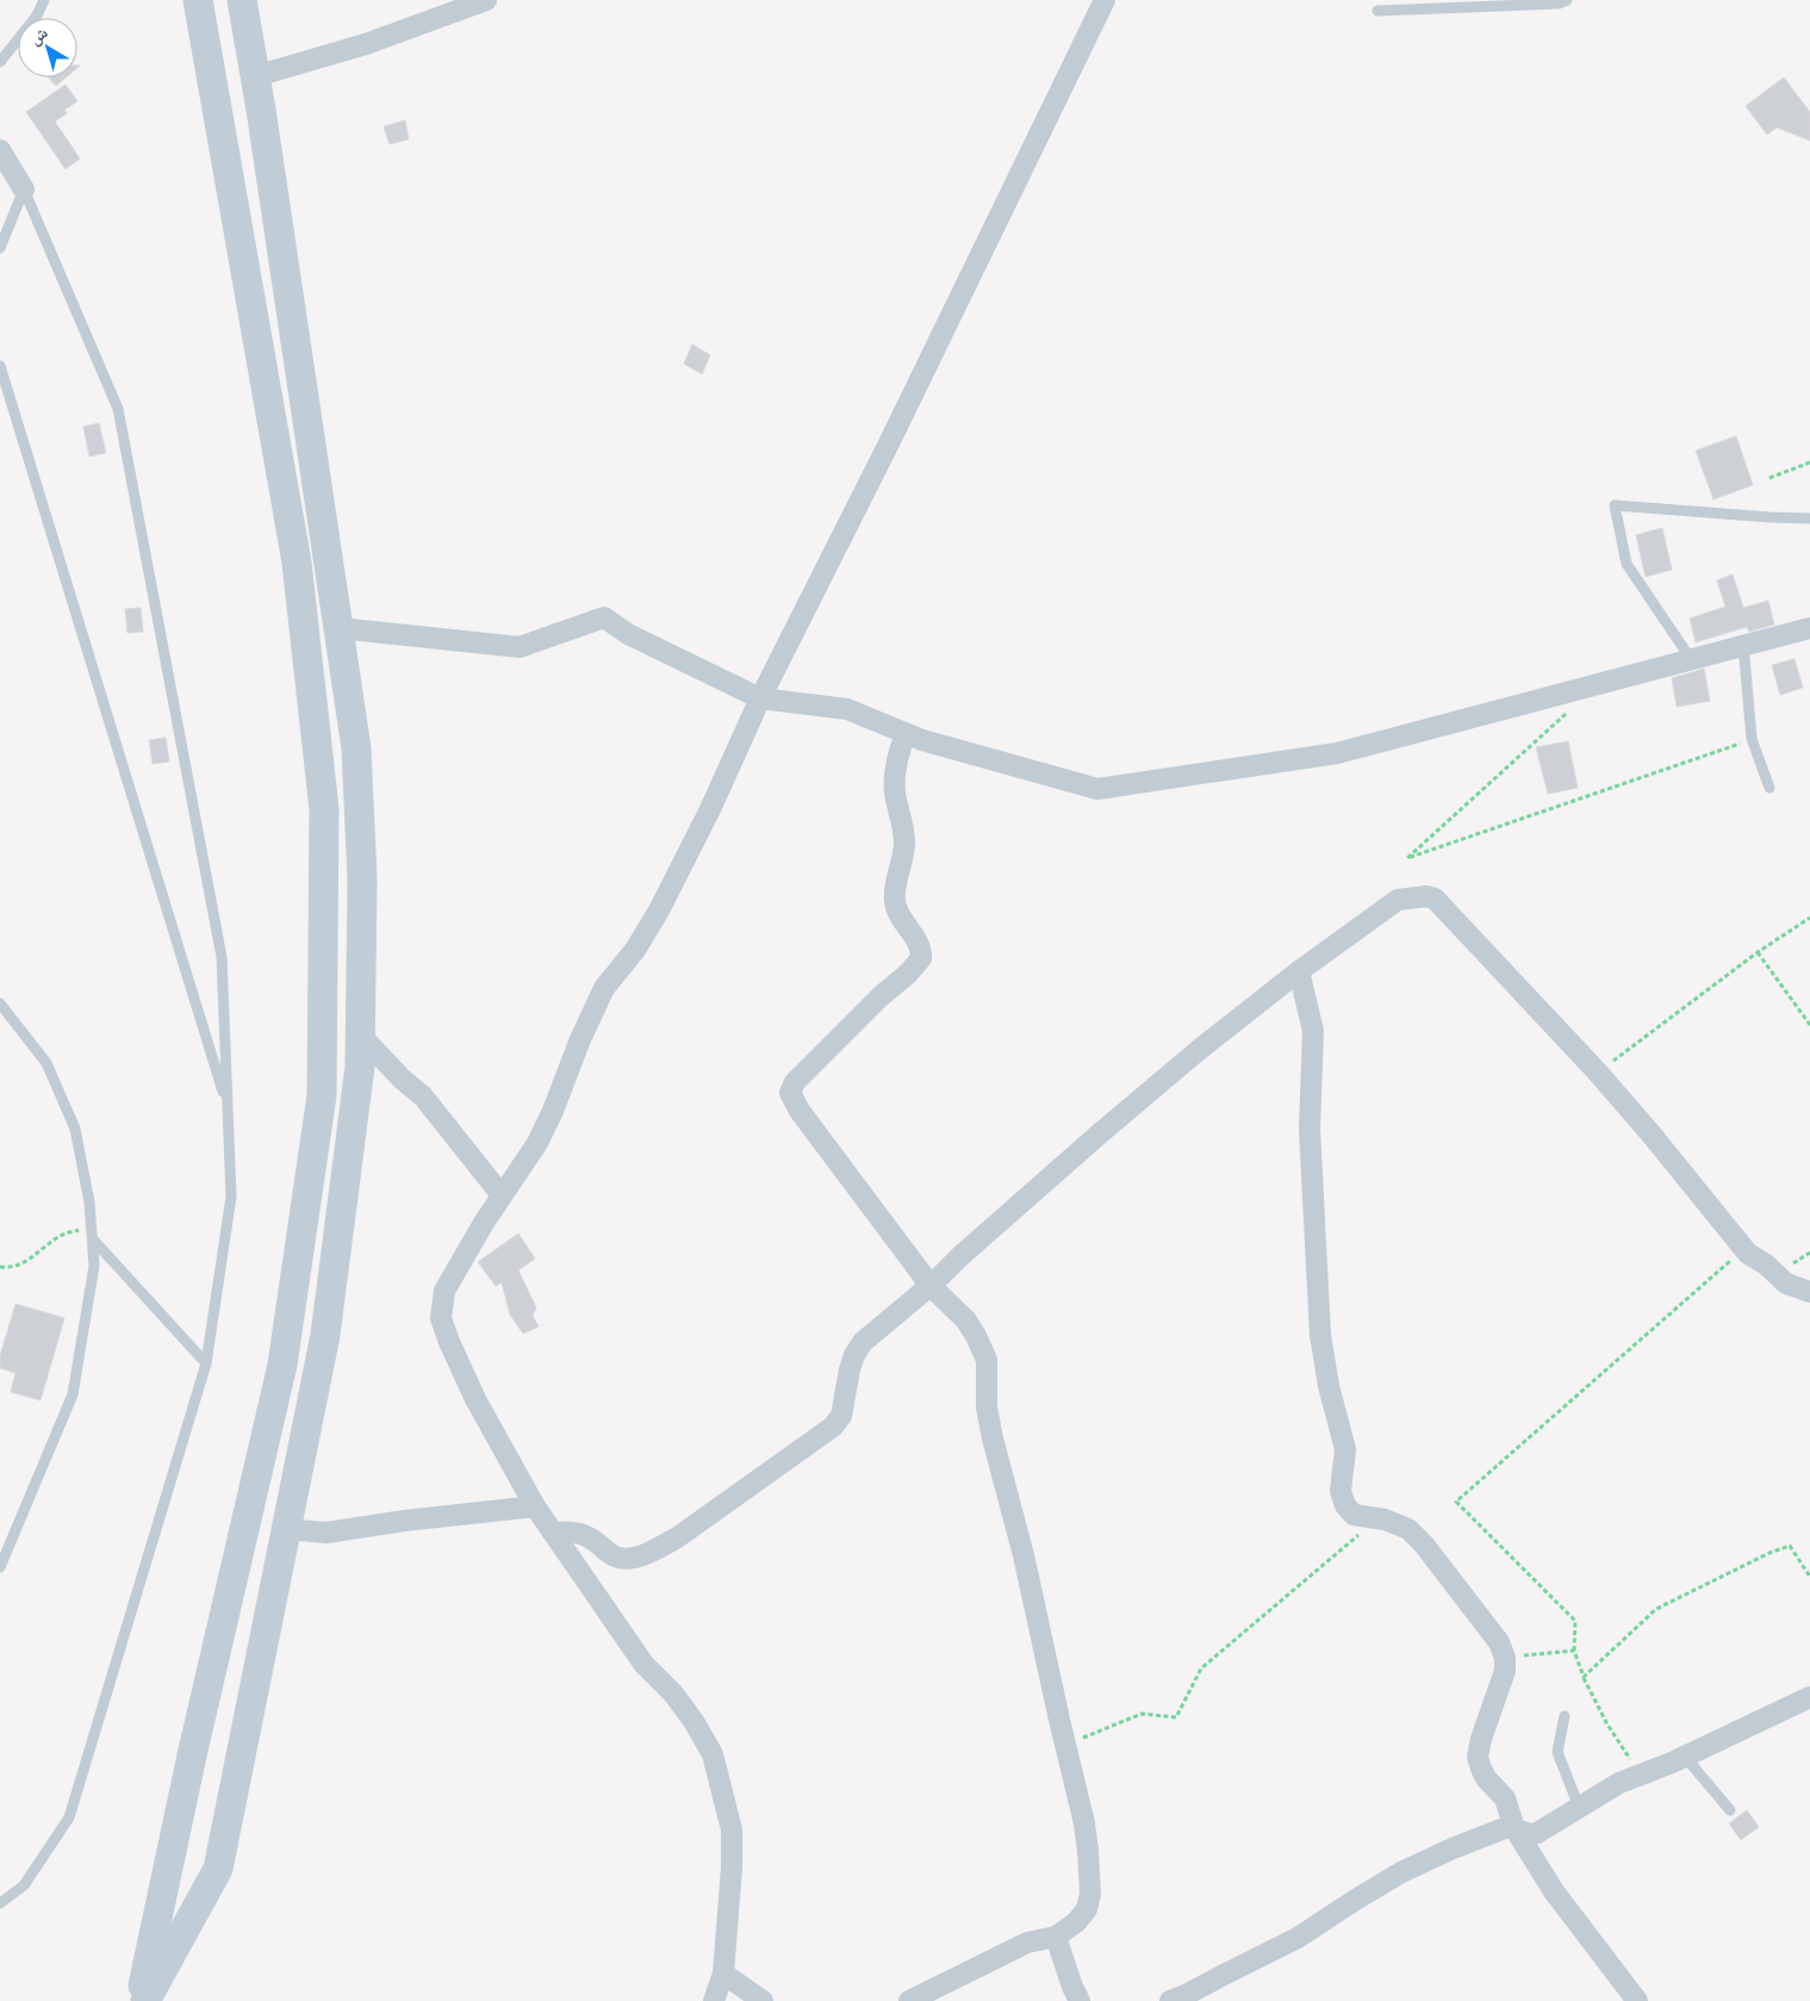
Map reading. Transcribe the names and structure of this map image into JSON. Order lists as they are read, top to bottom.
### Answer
{
  "north": "top left"
}
